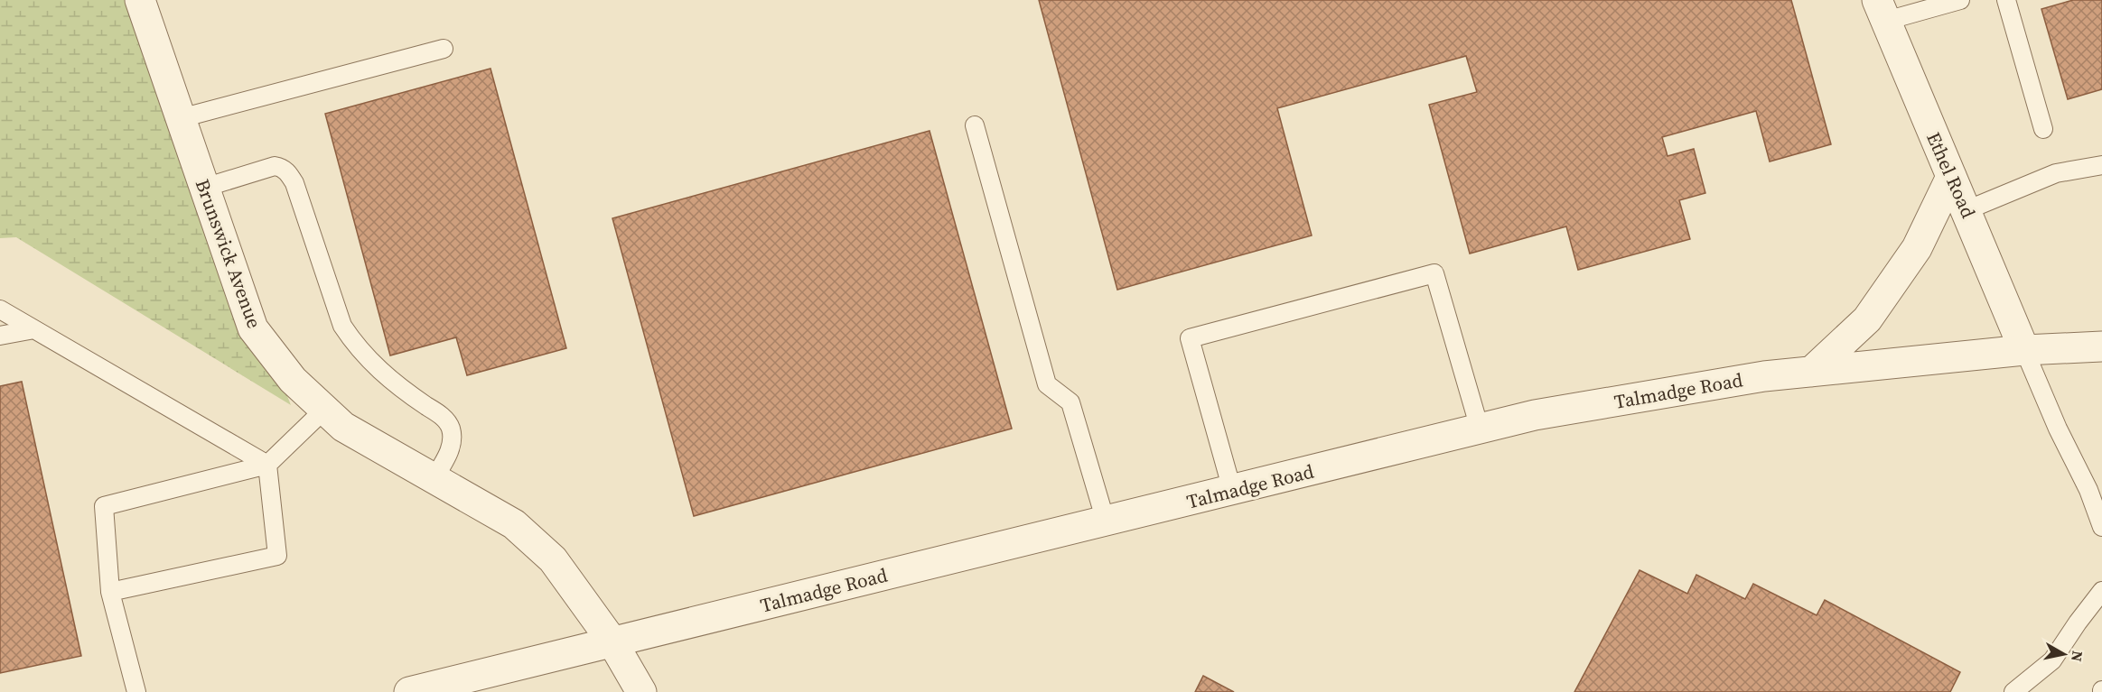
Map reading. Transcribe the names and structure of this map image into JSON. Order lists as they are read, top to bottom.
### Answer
{
  "streets": {
    "street": ["Ethel Road", "Brunswick Avenue", "Talmadge Road"]
  },
  "crossings": [
    ["Ethel Road", "Talmadge Road"],
    ["Brunswick Avenue", "Talmadge Road"]
  ],
  "north": "right"
}
